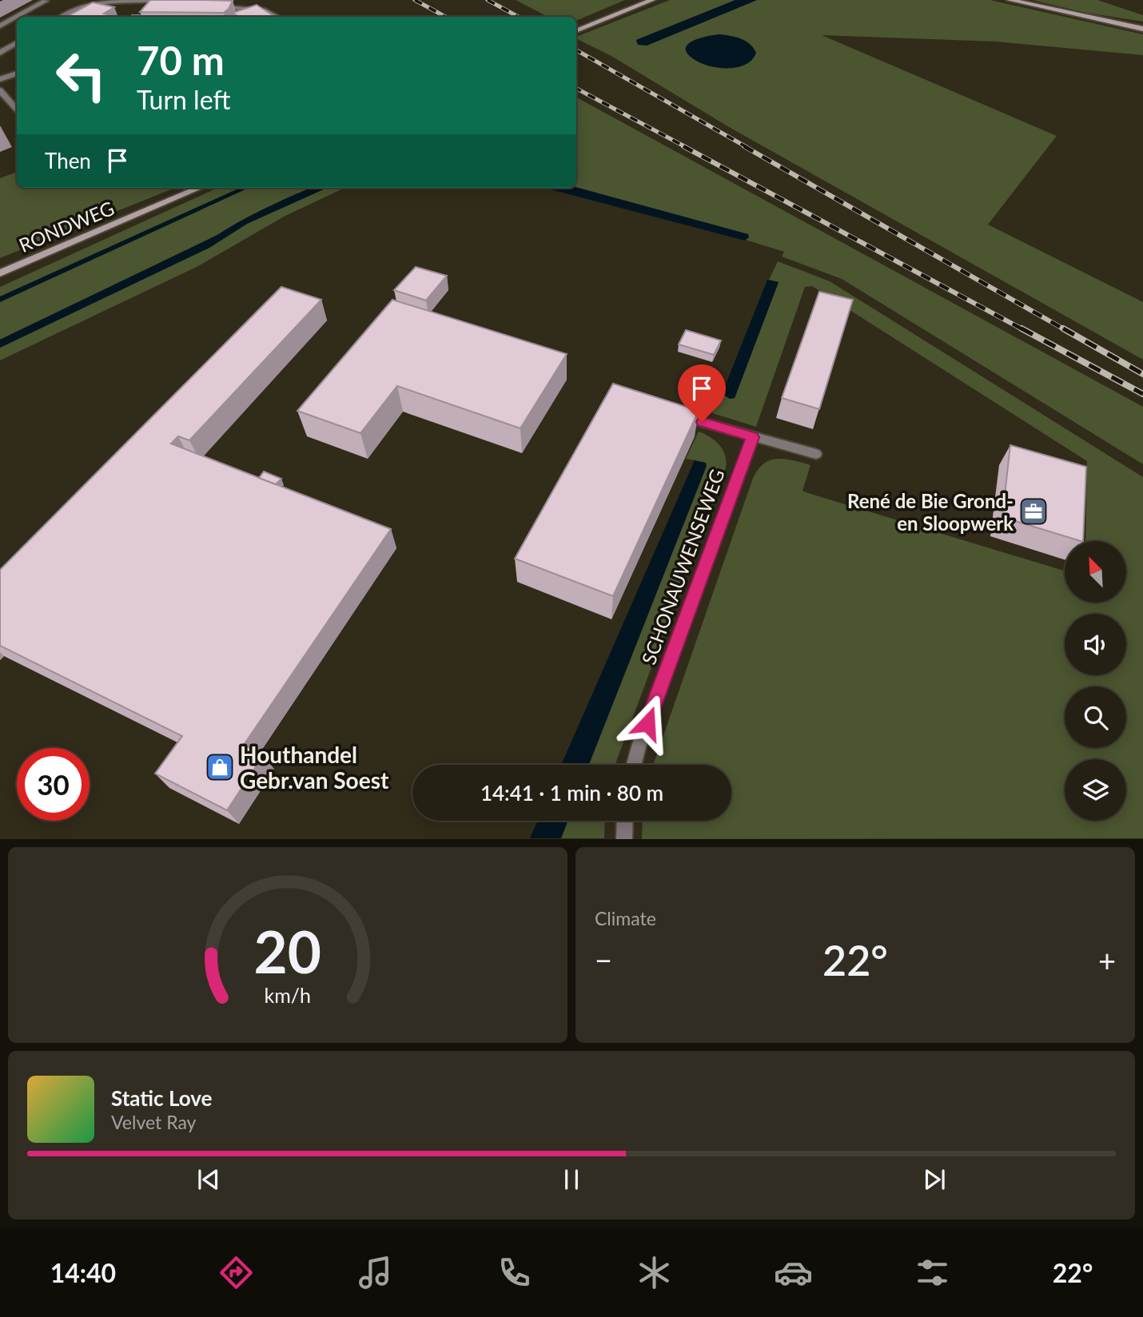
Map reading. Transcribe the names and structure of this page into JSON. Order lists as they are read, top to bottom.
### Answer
{
  "streets": {
    "main road": ["RONDWEG"],
    "street": ["SCHONAUWENSEWEG"]
  },
  "places": {
    "office": ["René de Bie Grond- en Sloopwerk"],
    "shop": ["Houthandel Gebr.van Soest"]
  },
  "north": "top left",
  "page": {
    "turn": ["70 m", "Turn left"],
    "then": "Then",
    "limit": "30",
    "trip": "14:41 · 1 min · 80 m",
    "tile": "Climate",
    "heat": ["−", "22°", "+"],
    "song": ["Static Love", "Velvet Ray"],
    "tabs": ["14:40", "22°"],
    "gauge": ["20", "km/h"]
  }
}
